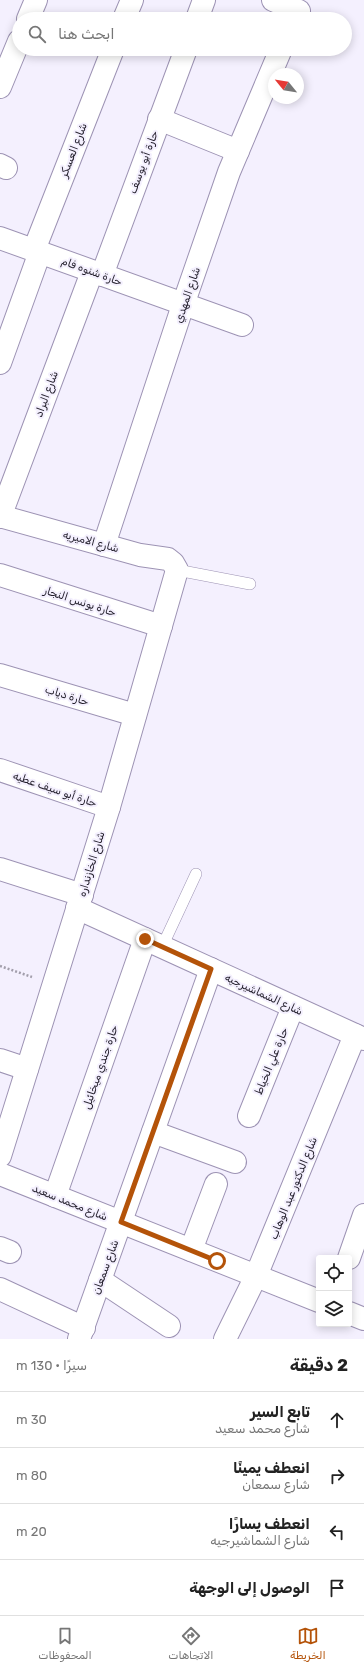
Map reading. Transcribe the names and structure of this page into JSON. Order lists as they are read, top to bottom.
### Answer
{
  "streets": {
    "street": [
      "شارع العسكر",
      "حارة أبو يوسف",
      "حارة شنوه فام",
      "شارع المهدي",
      "شارع البراد",
      "شارع الاميريه",
      "حارة يونس النجار",
      "حارة دياب",
      "حارة أبو سيف عطيه",
      "شارع الخازنداره",
      "شارع الشماشيرجيه",
      "حارة علي الخياط",
      "حارة جندي ميخائيل",
      "شارع الدكتور عبد الوهاب",
      "شارع محمد سعيد",
      "شارع سمعان"
    ]
  },
  "crossings": [
    ["شارع العسكر", "حارة شنوه فام"],
    ["حارة أبو يوسف", "حارة شنوه فام"],
    ["حارة أبو يوسف", "شارع البراد"],
    ["حارة شنوه فام", "شارع المهدي"],
    ["حارة شنوه فام", "شارع البراد"],
    ["شارع المهدي", "شارع الاميريه"],
    ["شارع البراد", "شارع الاميريه"],
    ["شارع الاميريه", "شارع الخازنداره"],
    ["حارة يونس النجار", "شارع الخازنداره"],
    ["حارة دياب", "شارع الخازنداره"],
    ["حارة أبو سيف عطيه", "شارع الخازنداره"],
    ["شارع الخازنداره", "شارع الشماشيرجيه"],
    ["شارع الشماشيرجيه", "حارة علي الخياط"],
    ["شارع الشماشيرجيه", "حارة جندي ميخائيل"],
    ["شارع الشماشيرجيه", "شارع الدكتور عبد الوهاب"],
    ["شارع الشماشيرجيه", "شارع سمعان"],
    ["حارة جندي ميخائيل", "شارع محمد سعيد"],
    ["شارع الدكتور عبد الوهاب", "شارع محمد سعيد"],
    ["شارع محمد سعيد", "شارع سمعان"]
  ],
  "north": "top left",
  "page": {
    "search": "ابحث هنا",
    "heading": ["2 دقيقة", "سيرًا · 130 m"],
    "list": [
      ["تابع السير", "شارع محمد سعيد", "30 m"],
      ["انعطف يمينًا", "شارع سمعان", "80 m"],
      ["انعطف يسارًا", "شارع الشماشيرجيه", "20 m"],
      "الوصول إلى الوجهة"
    ],
    "nav": ["الخريطة", "الاتجاهات", "المحفوظات"]
  }
}
